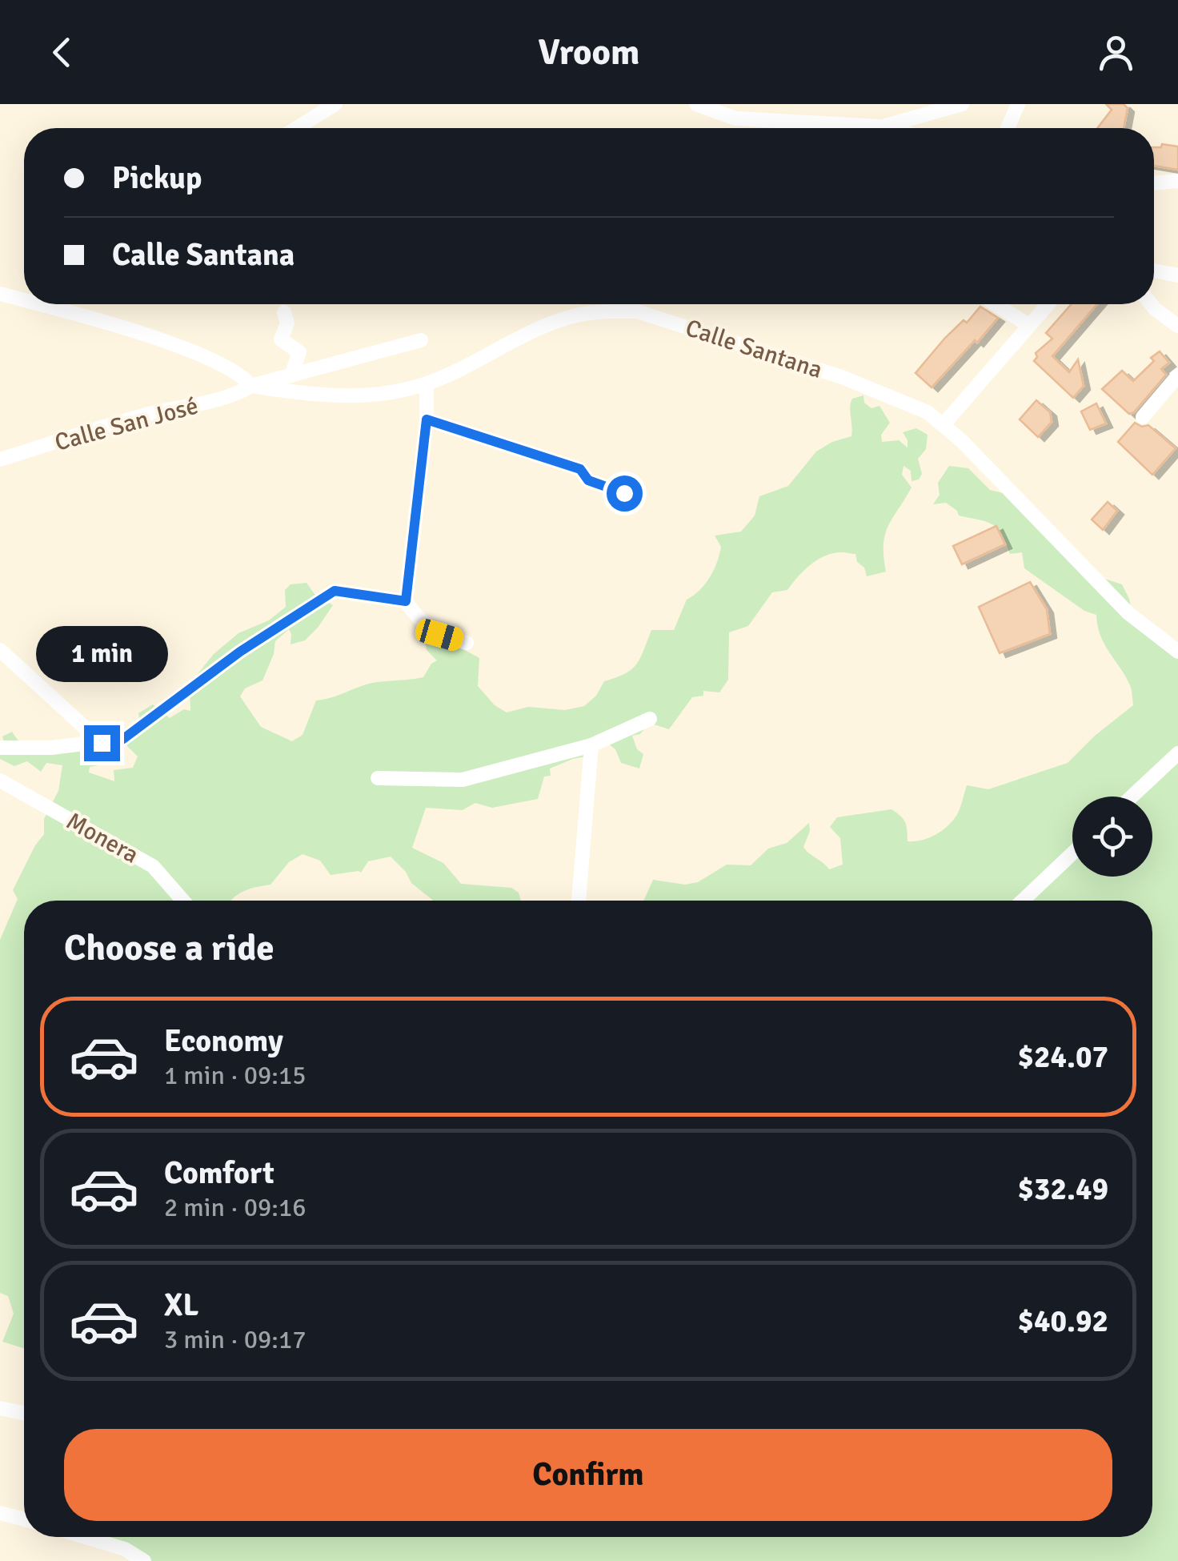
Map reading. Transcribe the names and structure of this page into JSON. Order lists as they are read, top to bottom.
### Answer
{
  "streets": {
    "street": ["Calle Santana", "Calle San José", "Monera"]
  },
  "crossings": [
    ["Calle Santana", "Calle San José"]
  ],
  "page": {
    "header": "Vroom",
    "banner": ["Pickup", "Calle Santana"],
    "bubble": "1 min",
    "heading": "Choose a ride",
    "list": [
      {
        "name": "Economy",
        "note": "1 min · 09:15",
        "value": "$24.07"
      },
      {
        "name": "Comfort",
        "note": "2 min · 09:16",
        "value": "$32.49"
      },
      {
        "name": "XL",
        "note": "3 min · 09:17",
        "value": "$40.92"
      }
    ],
    "buttons": "Confirm"
  }
}
